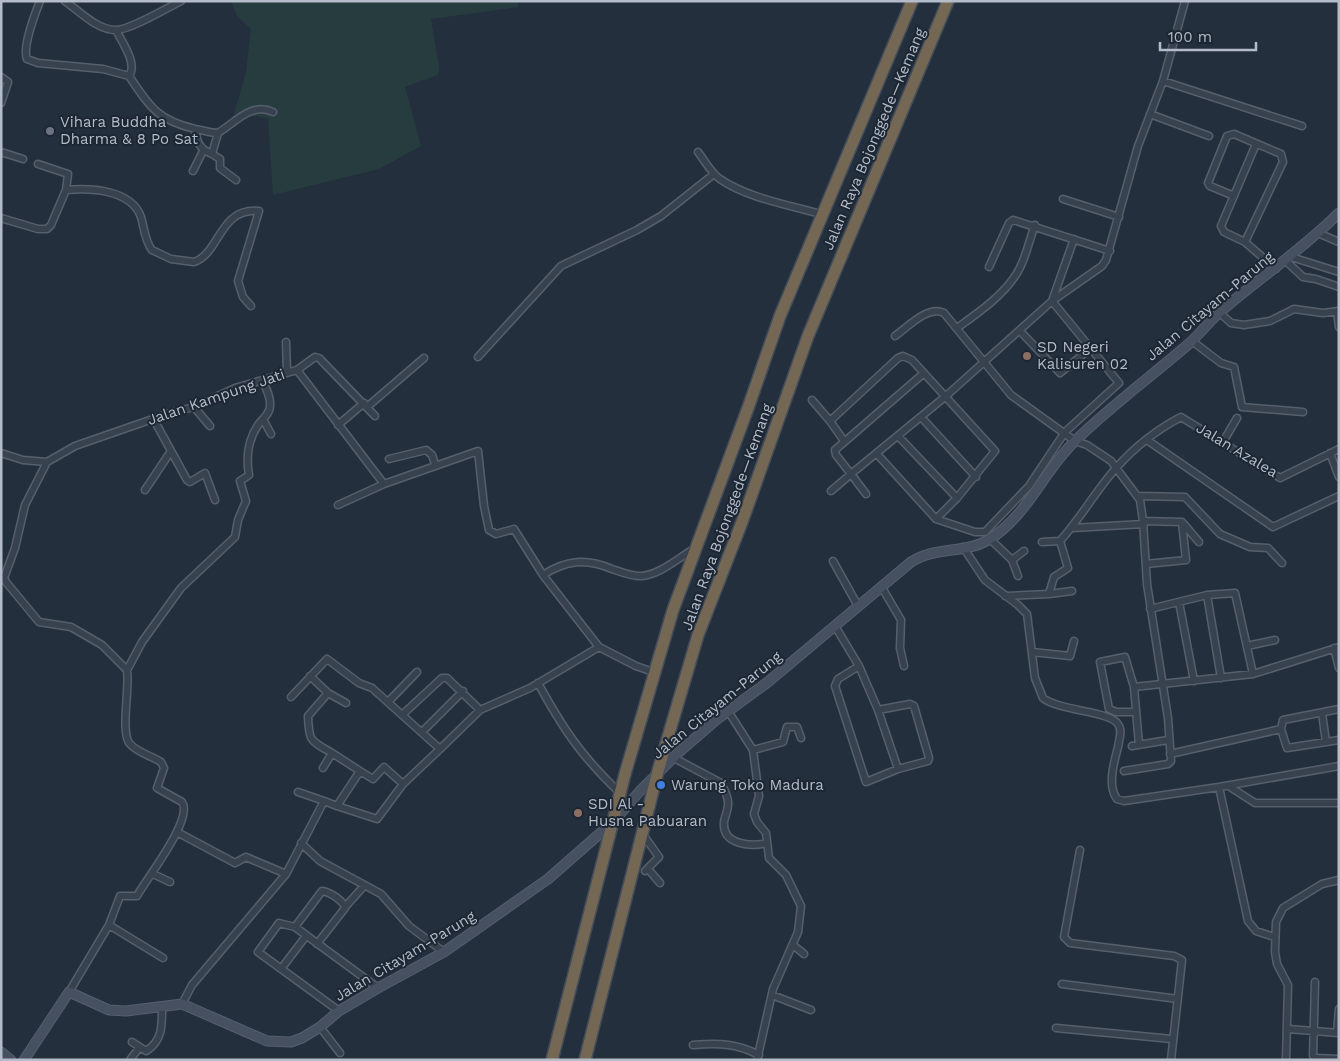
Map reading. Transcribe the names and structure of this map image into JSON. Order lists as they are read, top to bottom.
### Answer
{
  "streets": {
    "highway": ["Jalan Raya Bojonggede—Kemang"],
    "main road": ["Jalan Citayam-Parung"],
    "street": ["Jalan Kampung Jati", "Jalan Azalea"]
  },
  "crossings": [
    ["Jalan Raya Bojonggede—Kemang", "Jalan Citayam-Parung"]
  ],
  "places": [
    "Vihara Buddha Dharma & 8 Po Sat",
    "SD Negeri Kalisuren 02",
    "Warung Toko Madura",
    "SDI Al - Husna Pabuaran"
  ],
  "scale_bar": "100 m"
}
